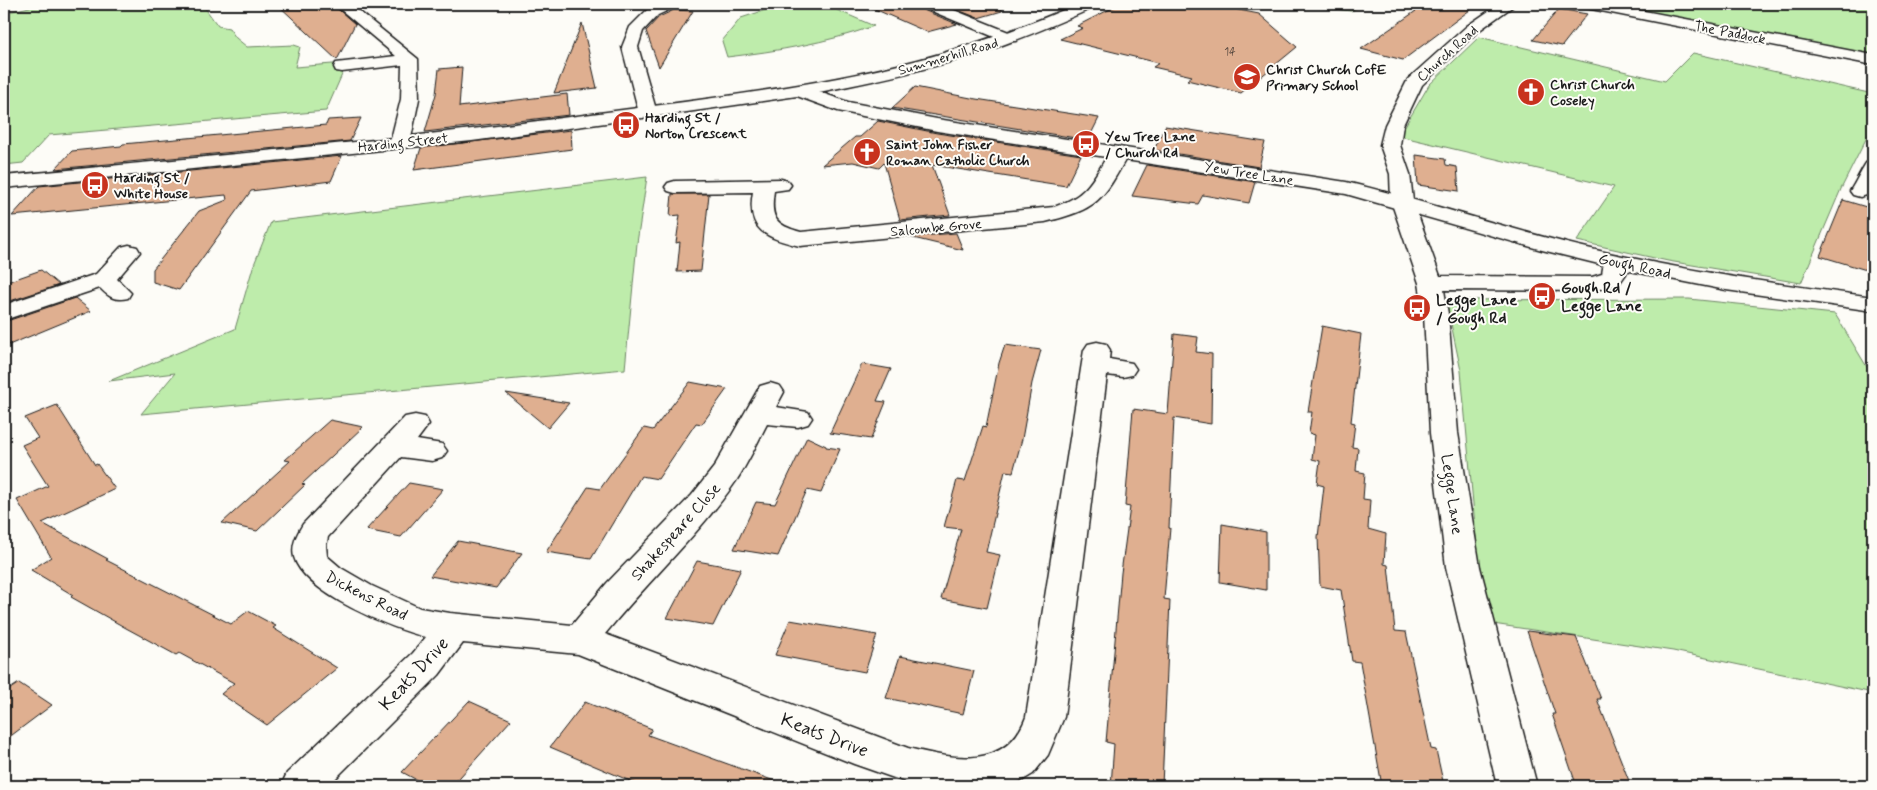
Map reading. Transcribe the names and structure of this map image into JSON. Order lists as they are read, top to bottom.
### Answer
{
  "streets": {
    "street": [
      "The Paddock",
      "Church Road",
      "Summerhill Road",
      "Harding Street",
      "Yew Tree Lane",
      "Salcombe Grove",
      "Gough Road",
      "Legge Lane",
      "Shakespeare Close",
      "Dickens Road",
      "Keats Drive"
    ]
  },
  "crossings": [
    ["Church Road", "Yew Tree Lane"],
    ["Church Road", "Gough Road"],
    ["Church Road", "Legge Lane"],
    ["Summerhill Road", "Harding Street"],
    ["Summerhill Road", "Yew Tree Lane"],
    ["Harding Street", "Yew Tree Lane"],
    ["Yew Tree Lane", "Salcombe Grove"],
    ["Yew Tree Lane", "Gough Road"],
    ["Yew Tree Lane", "Legge Lane"],
    ["Gough Road", "Legge Lane"],
    ["Shakespeare Close", "Keats Drive"],
    ["Dickens Road", "Keats Drive"]
  ],
  "places": {
    "school or university": ["Christ Church CofE Primary School"],
    "church": ["Christ Church Coseley", "Saint John Fisher Roman Catholic Church"],
    "bus stop": [
      "Harding St / Norton Crescent",
      "Yew Tree Lane / Church Rd",
      "Harding St / White House",
      "Gough Rd / Legge Lane",
      "Legge Lane / Gough Rd"
    ]
  },
  "house_numbers": ["14"]
}
